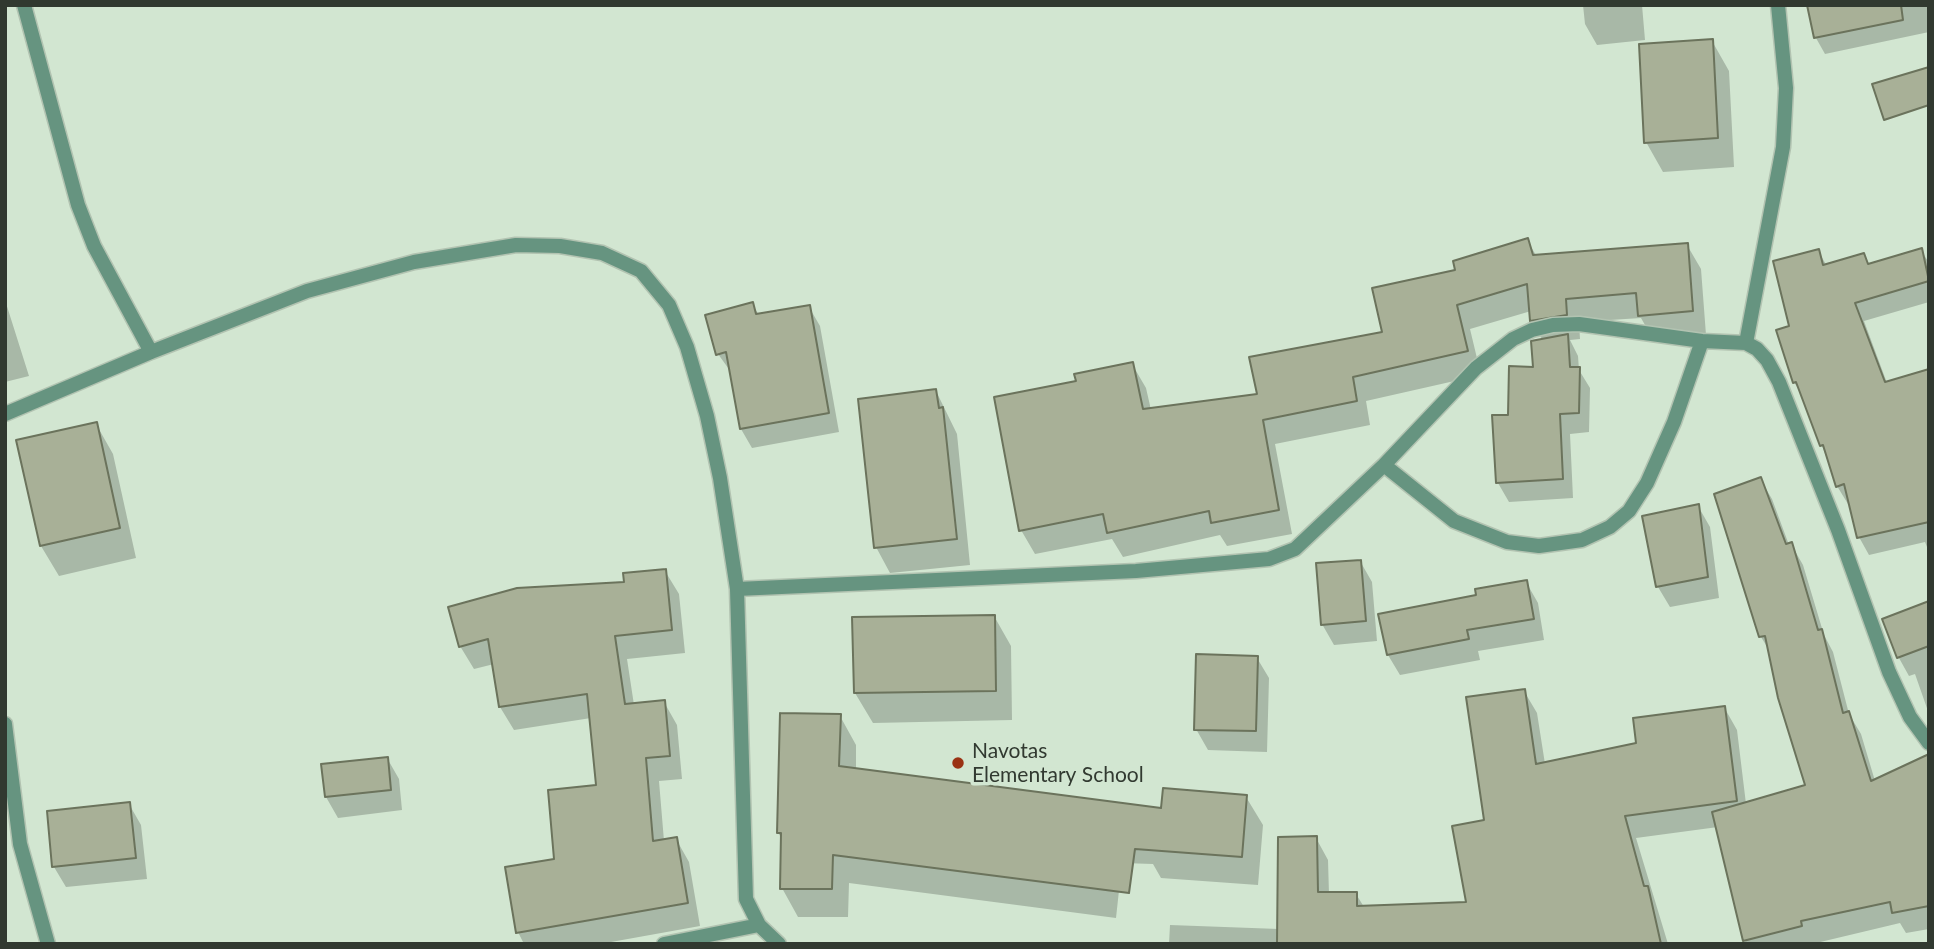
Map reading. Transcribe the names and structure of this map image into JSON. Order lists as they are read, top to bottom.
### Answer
{
  "places": ["Navotas Elementary School"]
}
